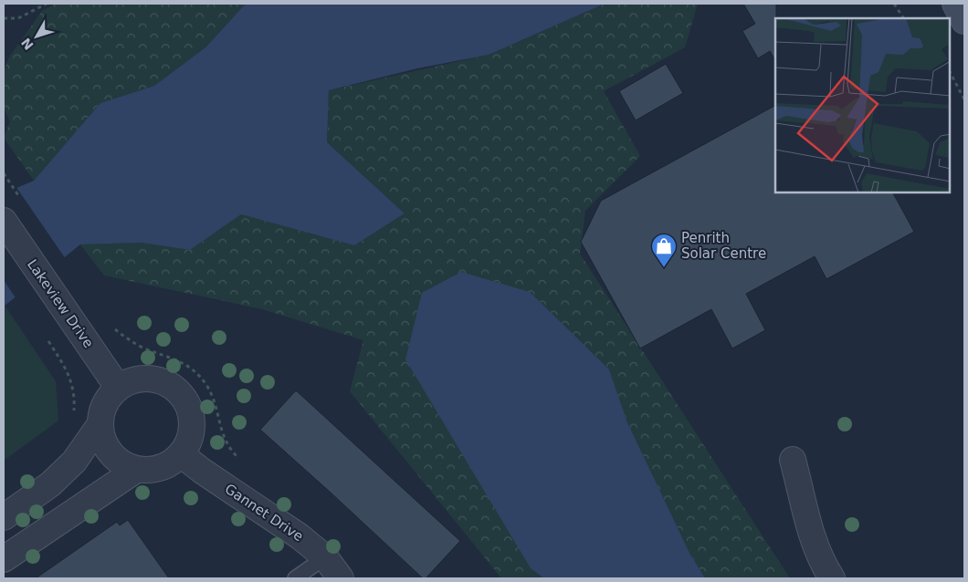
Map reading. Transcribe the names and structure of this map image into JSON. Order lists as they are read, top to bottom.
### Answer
{
  "streets": {
    "street": ["Lakeview Drive", "Gannet Drive"]
  },
  "crossings": [
    ["Lakeview Drive", "Gannet Drive"]
  ],
  "places": {
    "shop": ["Penrith Solar Centre"]
  },
  "north": "bottom left"
}
